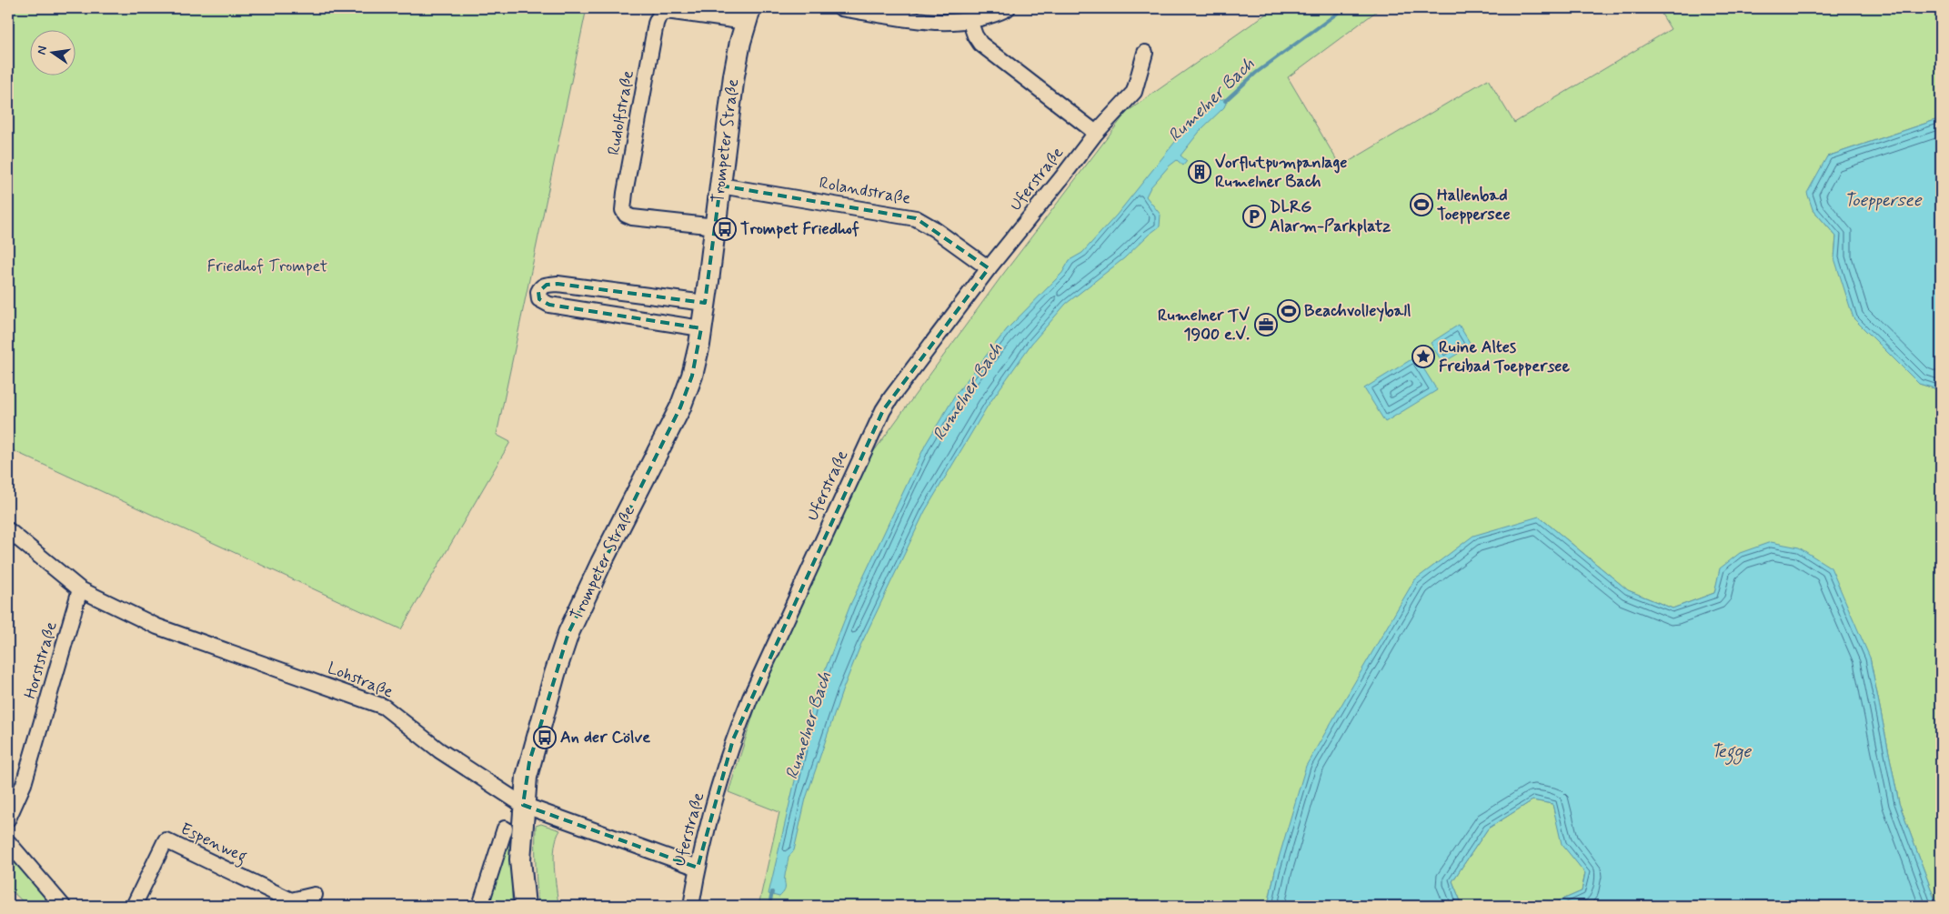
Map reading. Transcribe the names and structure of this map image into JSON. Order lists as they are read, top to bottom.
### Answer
{
  "streets": {
    "street": [
      "Rudolfstraße",
      "Trompeter Straße",
      "Uferstraße",
      "Rolandstraße",
      "Horststraße",
      "Lohstraße",
      "Espenweg"
    ]
  },
  "crossings": [
    ["Rudolfstraße", "Trompeter Straße"],
    ["Trompeter Straße", "Rolandstraße"],
    ["Trompeter Straße", "Lohstraße"],
    ["Uferstraße", "Rolandstraße"],
    ["Uferstraße", "Lohstraße"],
    ["Horststraße", "Lohstraße"]
  ],
  "water": ["Rumelner Bach", "Toeppersee", "Tegge"],
  "parks": ["Friedhof Trompet"],
  "places": {
    "building": ["Vorflutpumpanlage Rumelner Bach"],
    "sports": ["Hallenbad Toeppersee", "Beachvolleyball"],
    "parking": ["DLRG Alarm-Parkplatz"],
    "bus stop": ["Trompet Friedhof", "An der Cölve"],
    "office": ["Rumelner TV 1900 e.V."],
    "place": ["Ruine Altes Freibad Toeppersee"]
  },
  "north": "left"
}
